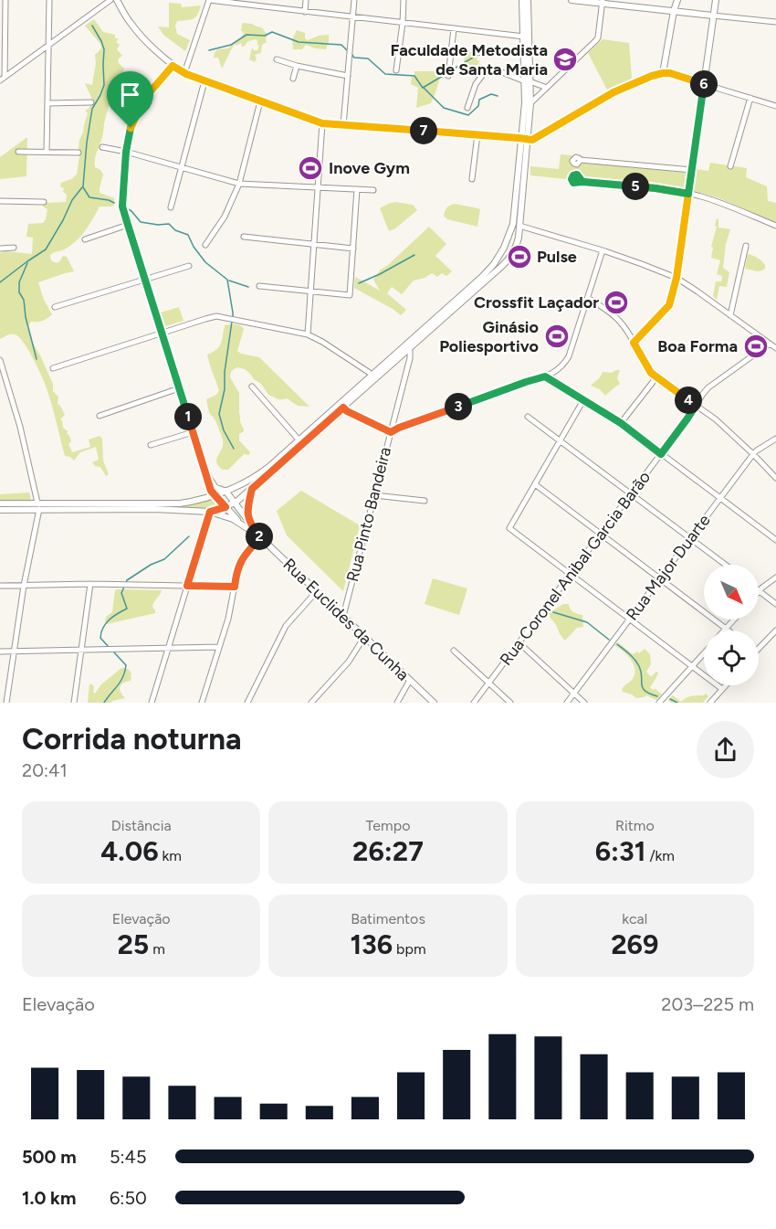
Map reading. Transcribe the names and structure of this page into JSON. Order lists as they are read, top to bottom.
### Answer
{
  "streets": {
    "main road": ["Rua Euclides da Cunha"],
    "street": ["Rua Pinto Bandeira", "Rua Major Duarte", "Rua Coronel Anibal Garcia Barão"]
  },
  "crossings": [
    ["Rua Pinto Bandeira", "Rua Euclides da Cunha"]
  ],
  "places": {
    "school or university": ["Faculdade Metodista de Santa Maria"],
    "sports": [
      "Inove Gym",
      "Pulse",
      "Crossfit Laçador",
      "Ginásio Poliesportivo",
      "Boa Forma"
    ]
  },
  "north": "bottom right",
  "page": {
    "pins": [
      "6",
      "7",
      "5",
      "4",
      "3",
      "1",
      "2"
    ],
    "heading": ["Corrida noturna", "20:41"],
    "stats": [
      ["Distância", "4.06 km"],
      ["Tempo", "26:27"],
      ["Ritmo", "6:31 /km"],
      ["Elevação", "25 m"],
      ["Batimentos", "136 bpm"],
      ["kcal", "269"]
    ],
    "chart": ["Elevação", "203–225 m"],
    "list": [
      {
        "name": "500 m",
        "note": "5:45"
      },
      {
        "name": "1.0 km",
        "note": "6:50"
      }
    ]
  }
}
